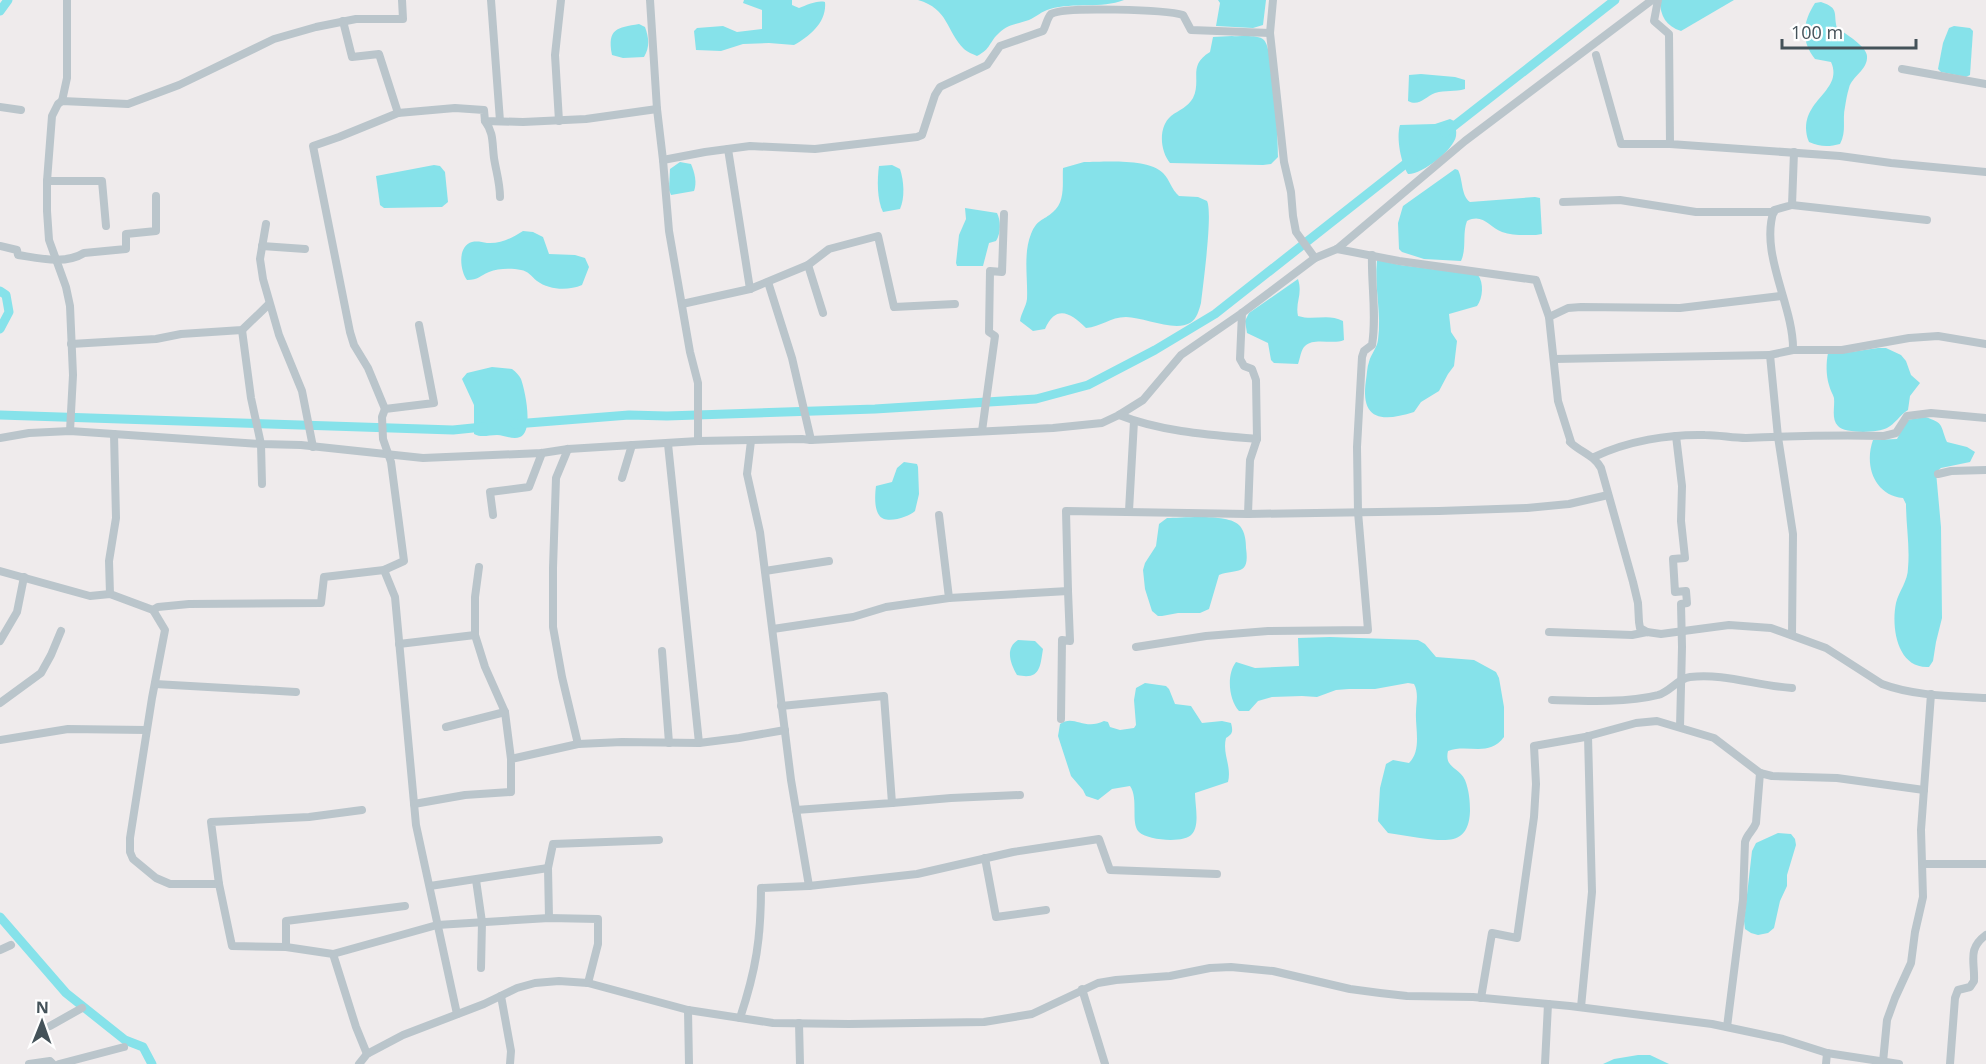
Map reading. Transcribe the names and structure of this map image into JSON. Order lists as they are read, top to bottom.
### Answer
{
  "scale_bar": "100 m",
  "north": "top"
}
